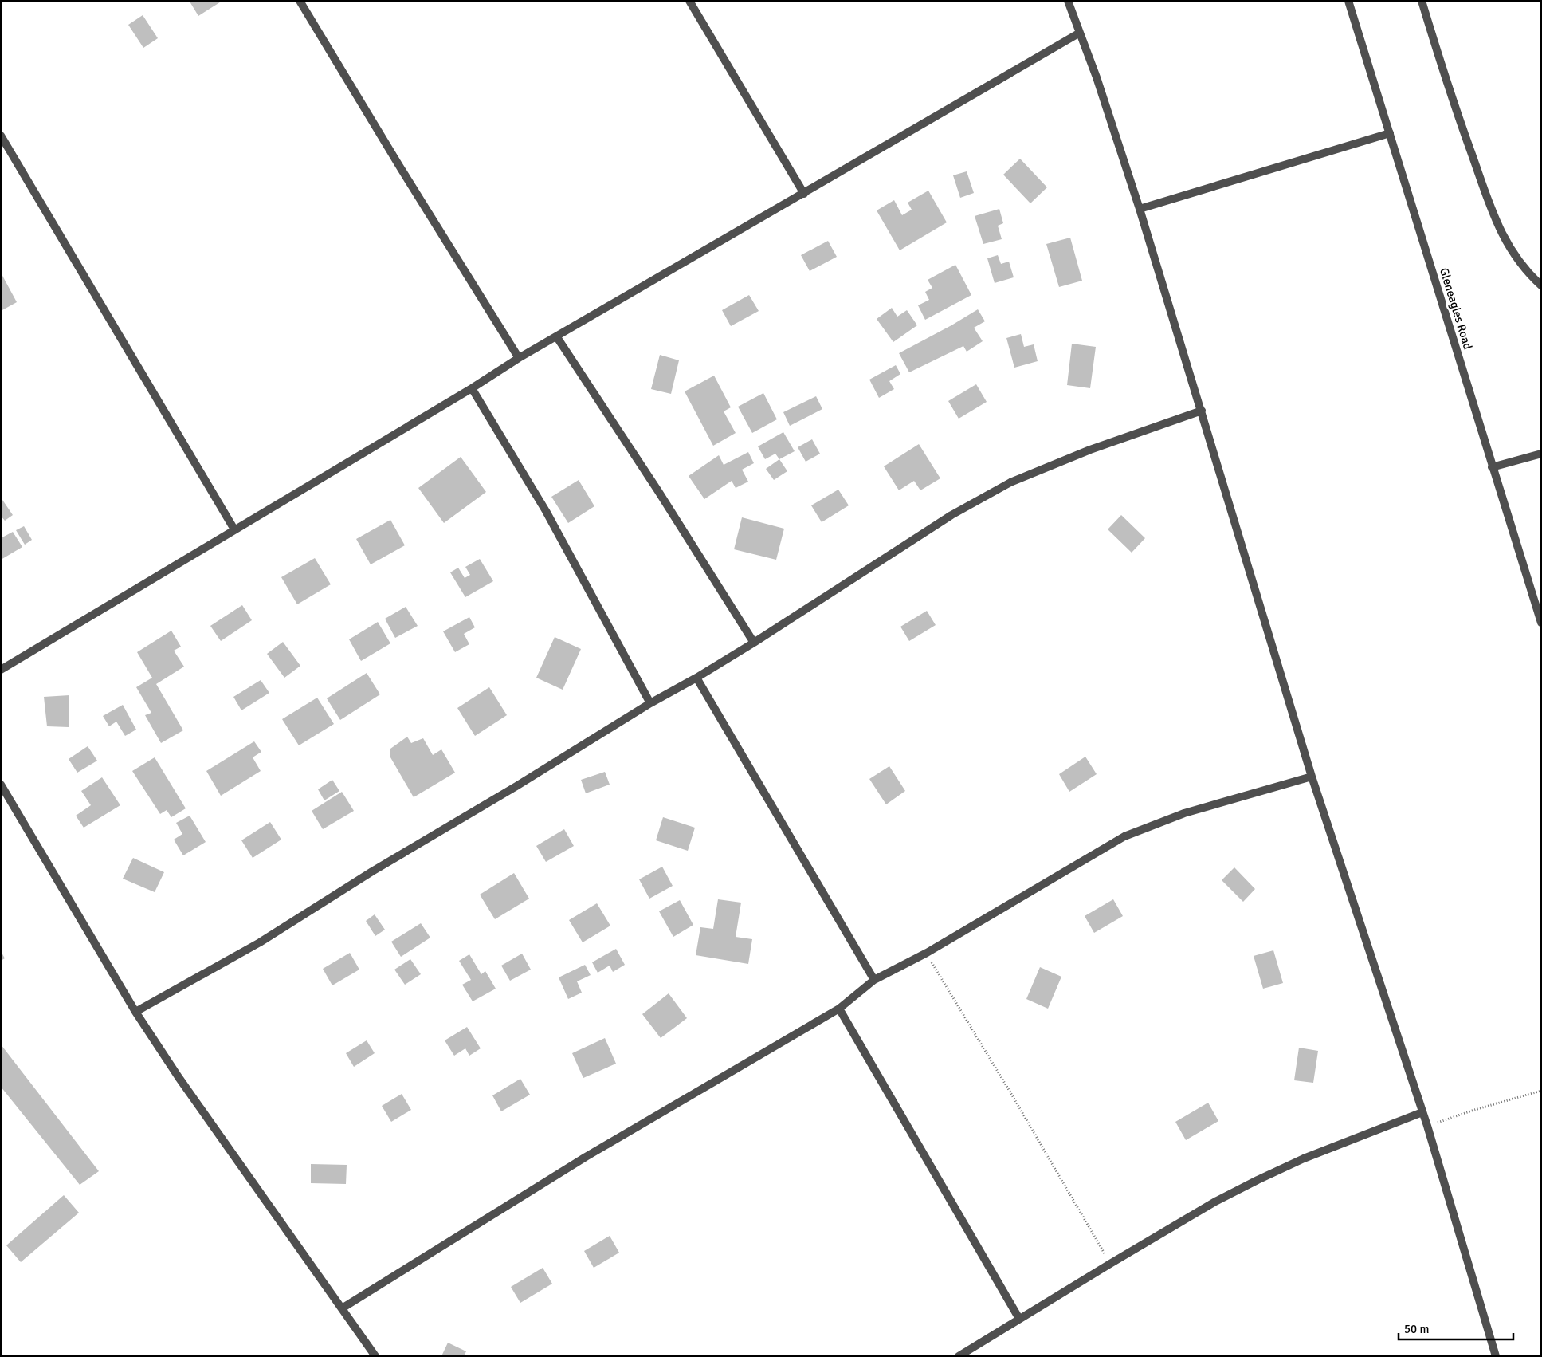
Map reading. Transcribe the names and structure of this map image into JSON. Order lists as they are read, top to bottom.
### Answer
{
  "streets": {
    "street": ["Gleneagles Road"]
  },
  "scale_bar": "50 m"
}
